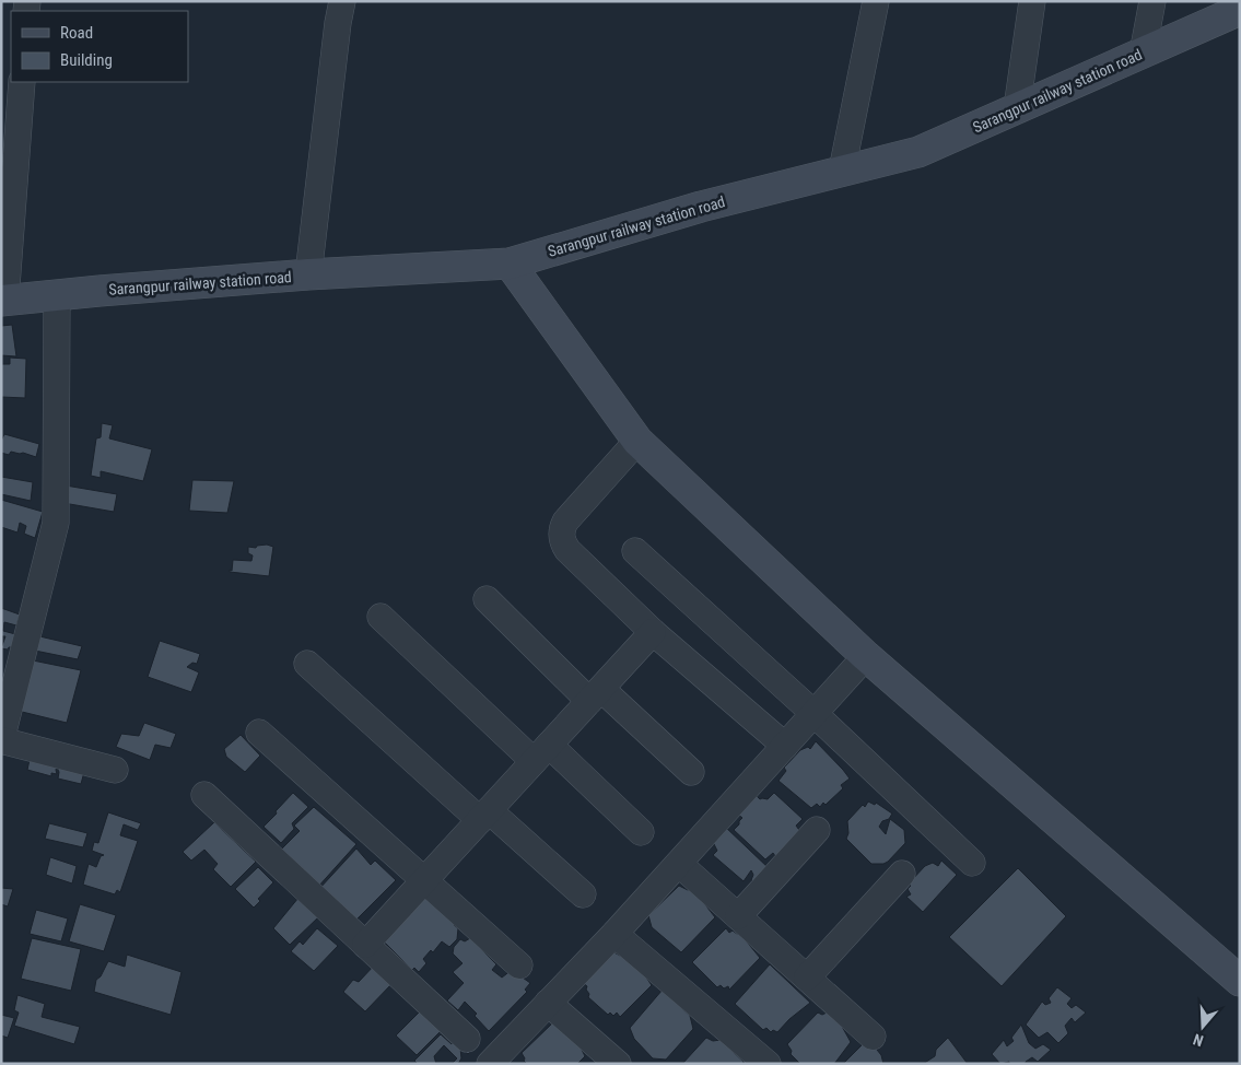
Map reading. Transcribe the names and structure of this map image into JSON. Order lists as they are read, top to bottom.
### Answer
{
  "streets": {
    "street": ["Sarangpur railway station road"]
  },
  "legend": ["Road", "Building"],
  "north": "bottom"
}
